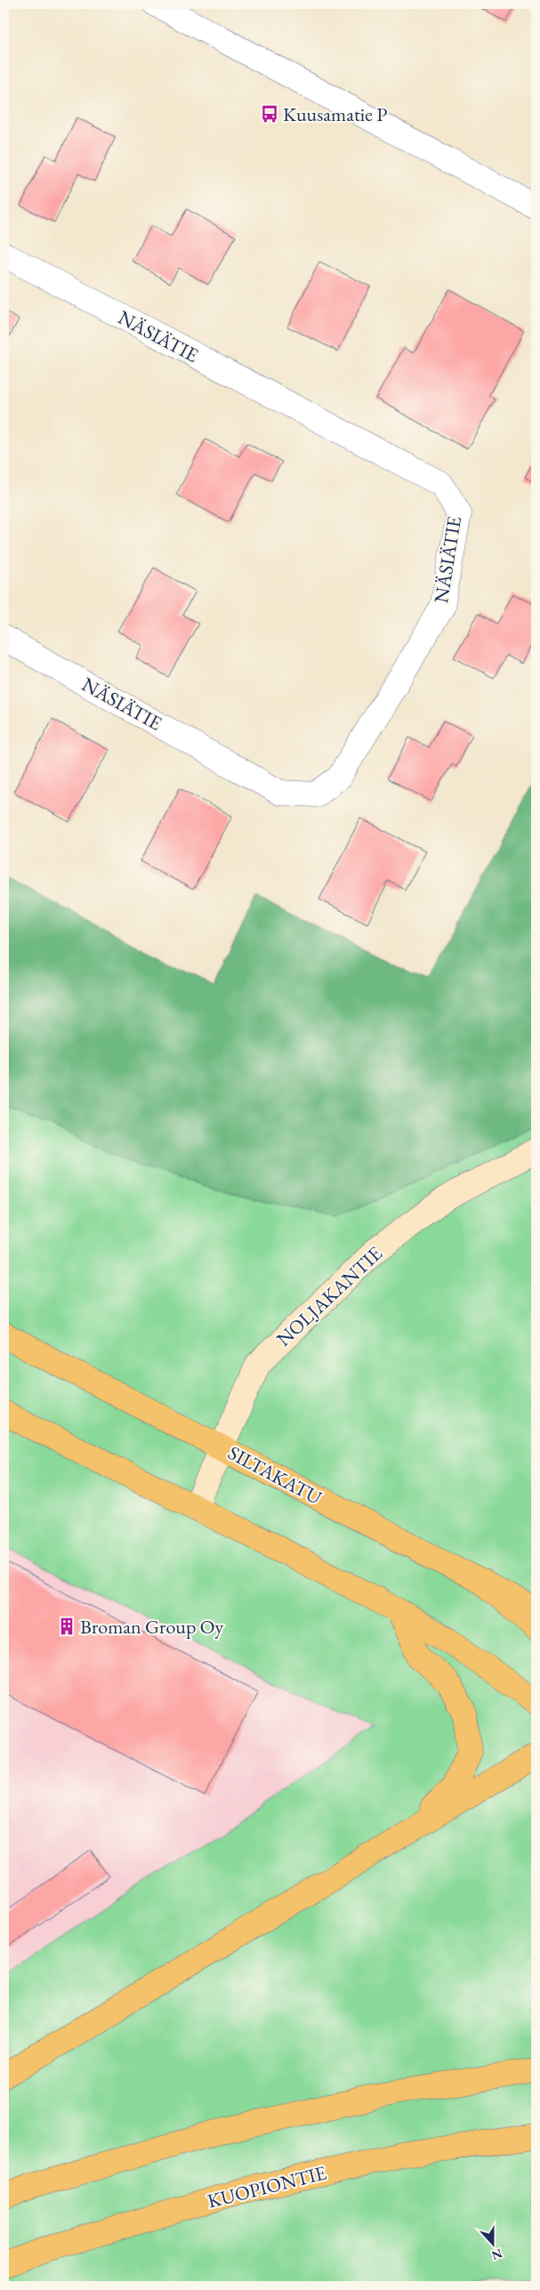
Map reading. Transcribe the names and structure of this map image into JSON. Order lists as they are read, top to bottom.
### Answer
{
  "streets": {
    "main road": ["NOLJAKANTIE", "SILTAKATU", "KUOPIONTIE"],
    "street": ["NÄSIÄTIE"]
  },
  "crossings": [
    ["NOLJAKANTIE", "SILTAKATU"]
  ],
  "places": {
    "bus stop": ["Kuusamatie P"],
    "building": ["Broman Group Oy"]
  },
  "north": "bottom"
}
